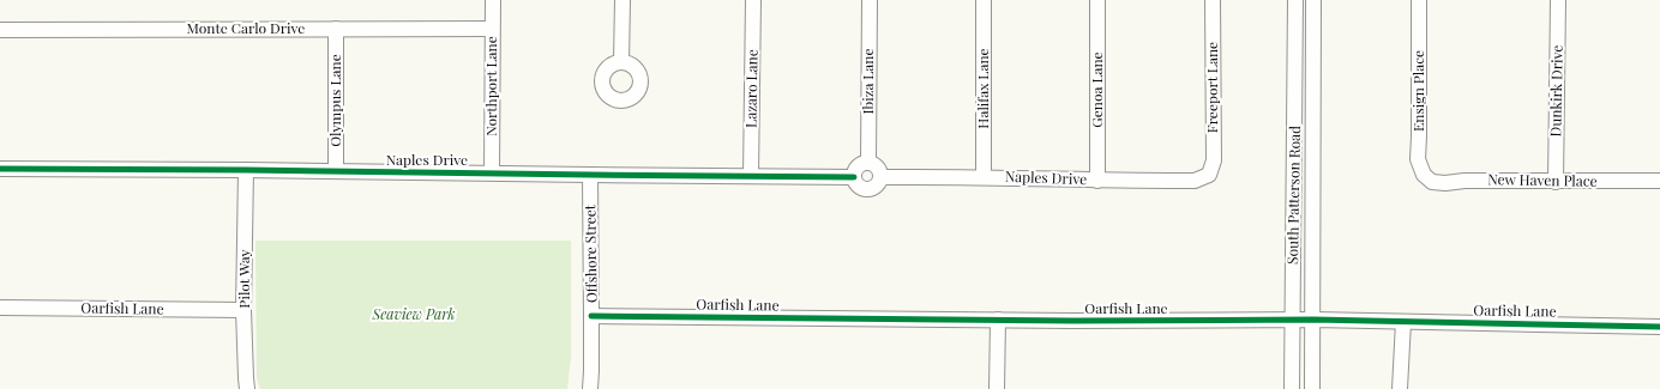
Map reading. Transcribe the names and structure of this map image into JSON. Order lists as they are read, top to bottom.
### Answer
{
  "streets": {
    "street": [
      "Monte Carlo Drive",
      "Ibiza Lane",
      "Northport Lane",
      "Freeport Lane",
      "Lazaro Lane",
      "Halifax Lane",
      "Genoa Lane",
      "Ensign Place",
      "Dunkirk Drive",
      "Olympus Lane",
      "Naples Drive",
      "New Haven Place",
      "South Patterson Road",
      "Offshore Street",
      "Pilot Way",
      "Oarfish Lane"
    ]
  },
  "crossings": [
    ["Monte Carlo Drive", "Northport Lane"],
    ["Monte Carlo Drive", "Olympus Lane"],
    ["Ibiza Lane", "Naples Drive"],
    ["Northport Lane", "Naples Drive"],
    ["Freeport Lane", "Naples Drive"],
    ["Lazaro Lane", "Naples Drive"],
    ["Halifax Lane", "Naples Drive"],
    ["Genoa Lane", "Naples Drive"],
    ["Ensign Place", "New Haven Place"],
    ["Dunkirk Drive", "New Haven Place"],
    ["Olympus Lane", "Naples Drive"],
    ["Naples Drive", "Offshore Street"],
    ["Naples Drive", "Pilot Way"],
    ["South Patterson Road", "Oarfish Lane"],
    ["Offshore Street", "Oarfish Lane"],
    ["Pilot Way", "Oarfish Lane"]
  ],
  "parks": ["Seaview Park"]
}
